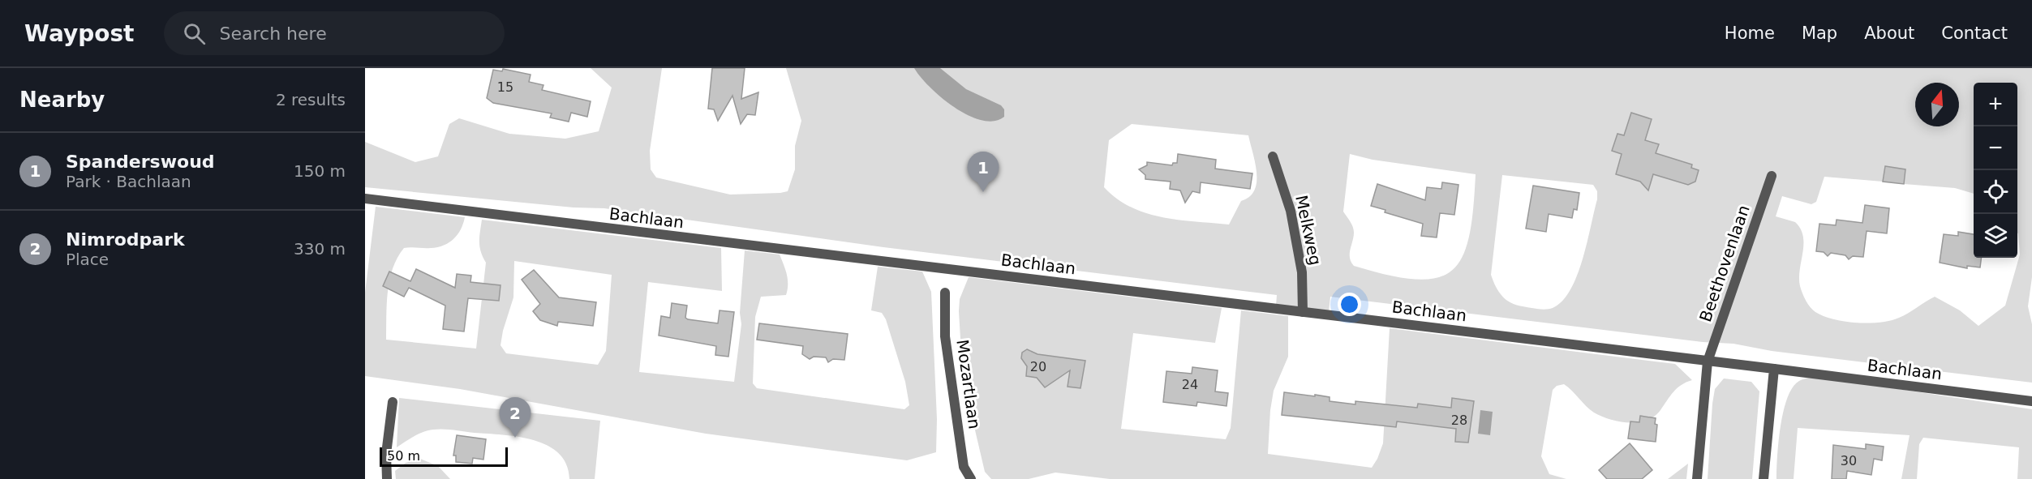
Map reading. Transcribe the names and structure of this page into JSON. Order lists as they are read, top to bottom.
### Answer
{
  "streets": {
    "street": [
      "Bachlaan",
      "Melkweg",
      "Beethovenlaan",
      "Mozartlaan"
    ]
  },
  "crossings": [
    ["Bachlaan", "Melkweg"],
    ["Bachlaan", "Beethovenlaan"]
  ],
  "house_numbers": [
    "15",
    "20",
    "24",
    "28",
    "30"
  ],
  "scale_bar": "50 m",
  "north": "top",
  "page": {
    "header": "Waypost",
    "search": "Search here",
    "nav": [
      "Home",
      "Map",
      "About",
      "Contact"
    ],
    "heading": ["Nearby", "2 results"],
    "map_buttons": ["+", "−"],
    "list": [
      {
        "mark": "1",
        "name": "Spanderswoud",
        "note": "Park · Bachlaan",
        "value": "150 m"
      },
      {
        "mark": "2",
        "name": "Nimrodpark",
        "note": "Place",
        "value": "330 m"
      }
    ],
    "pins": ["1", "2"],
    "scale": "50 m"
  }
}
